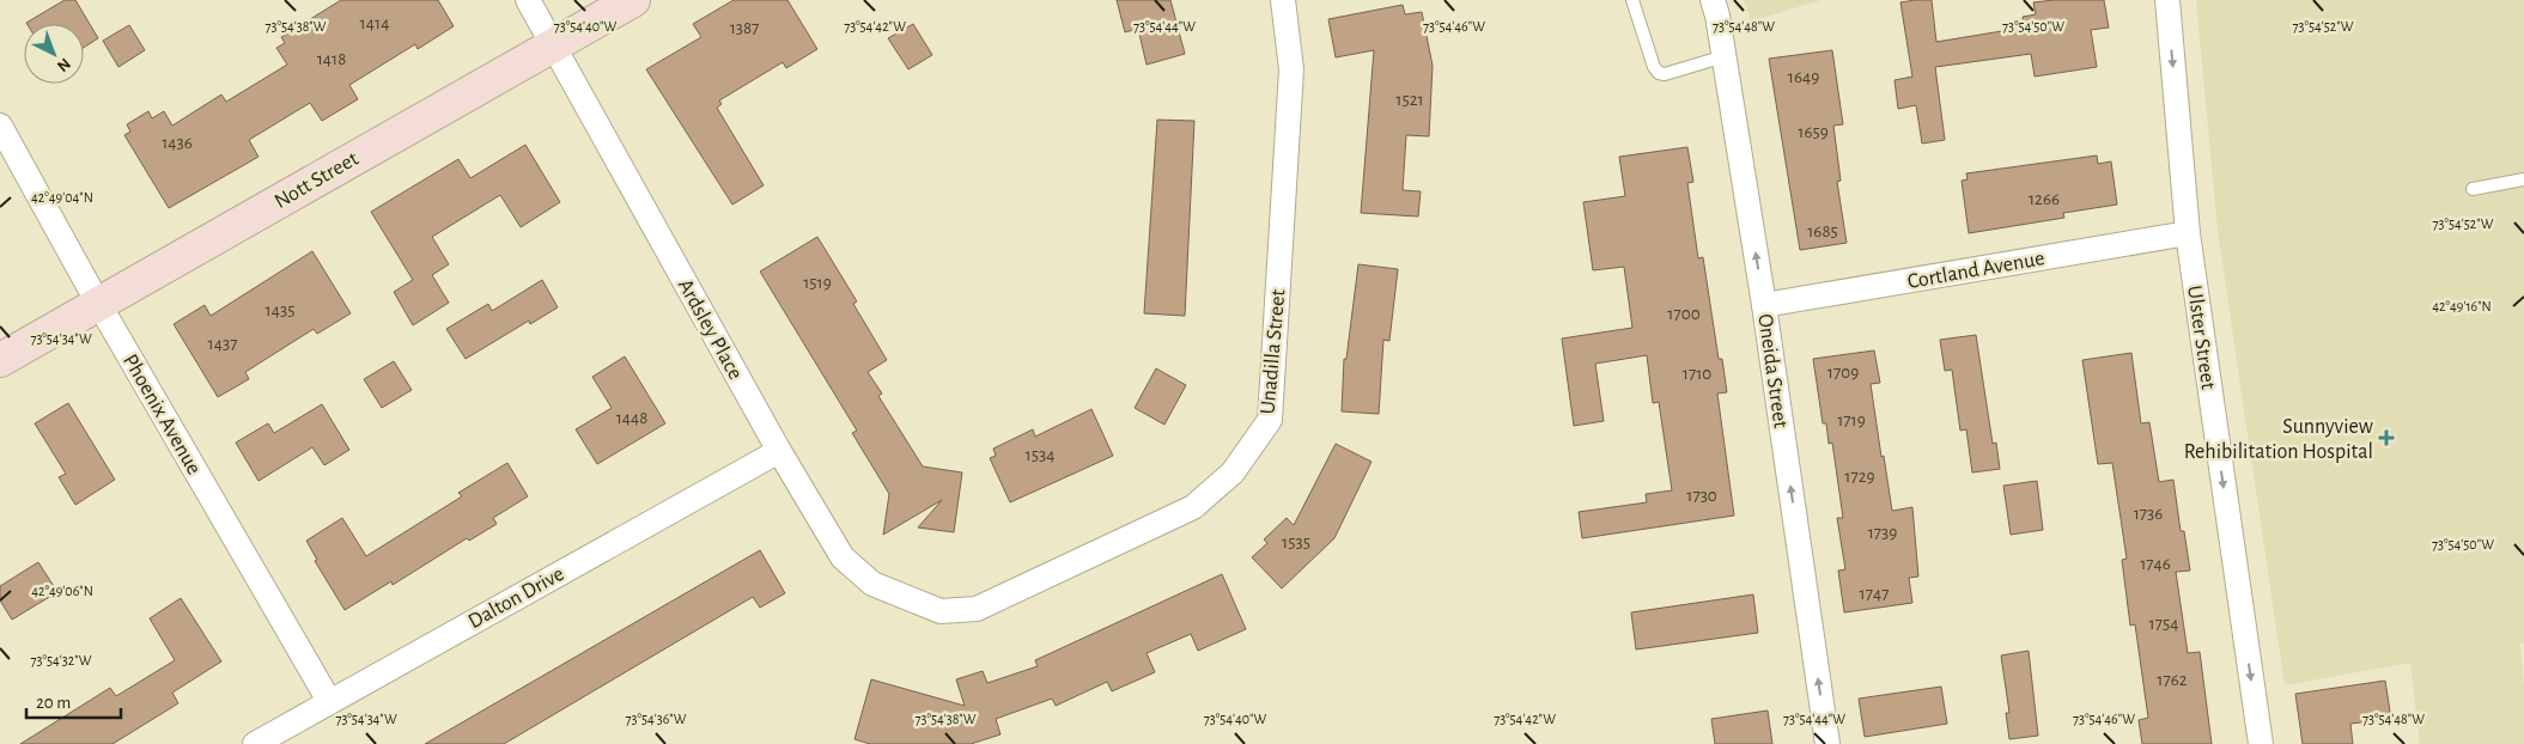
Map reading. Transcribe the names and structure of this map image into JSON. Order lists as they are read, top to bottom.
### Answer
{
  "streets": {
    "main road": ["Nott Street"],
    "street": [
      "Cortland Avenue",
      "Ardsley Place",
      "Ulster Street",
      "Unadilla Street",
      "Oneida Street",
      "Phoenix Avenue",
      "Dalton Drive"
    ]
  },
  "crossings": [
    ["Nott Street", "Ardsley Place"],
    ["Nott Street", "Phoenix Avenue"],
    ["Cortland Avenue", "Ulster Street"],
    ["Cortland Avenue", "Oneida Street"],
    ["Ardsley Place", "Unadilla Street"],
    ["Ardsley Place", "Dalton Drive"],
    ["Phoenix Avenue", "Dalton Drive"]
  ],
  "one_way": ["Ulster Street", "Oneida Street"],
  "places": {
    "health": ["Sunnyview Rehibilitation Hospital"]
  },
  "house_numbers": [
    "1414",
    "1387",
    "1418",
    "1649",
    "1521",
    "1659",
    "1436",
    "1266",
    "1685",
    "1519",
    "1435",
    "1700",
    "1437",
    "1709",
    "1710",
    "1448",
    "1719",
    "1534",
    "1729",
    "1730",
    "1736",
    "1739",
    "1535",
    "1746",
    "1747",
    "1754",
    "1762"
  ],
  "scale_bar": "20 m",
  "north": "bottom right",
  "coordinates": [
    "73°54'38\"W",
    "73°54'40\"W",
    "73°54'42\"W",
    "73°54'44\"W",
    "73°54'46\"W",
    "73°54'48\"W",
    "73°54'50\"W",
    "73°54'52\"W",
    "42°49'04\"N",
    "42°49'16\"N",
    "73°54'34\"W",
    "42°49'06\"N",
    "73°54'32\"W",
    "73°54'36\"W"
  ]
}
